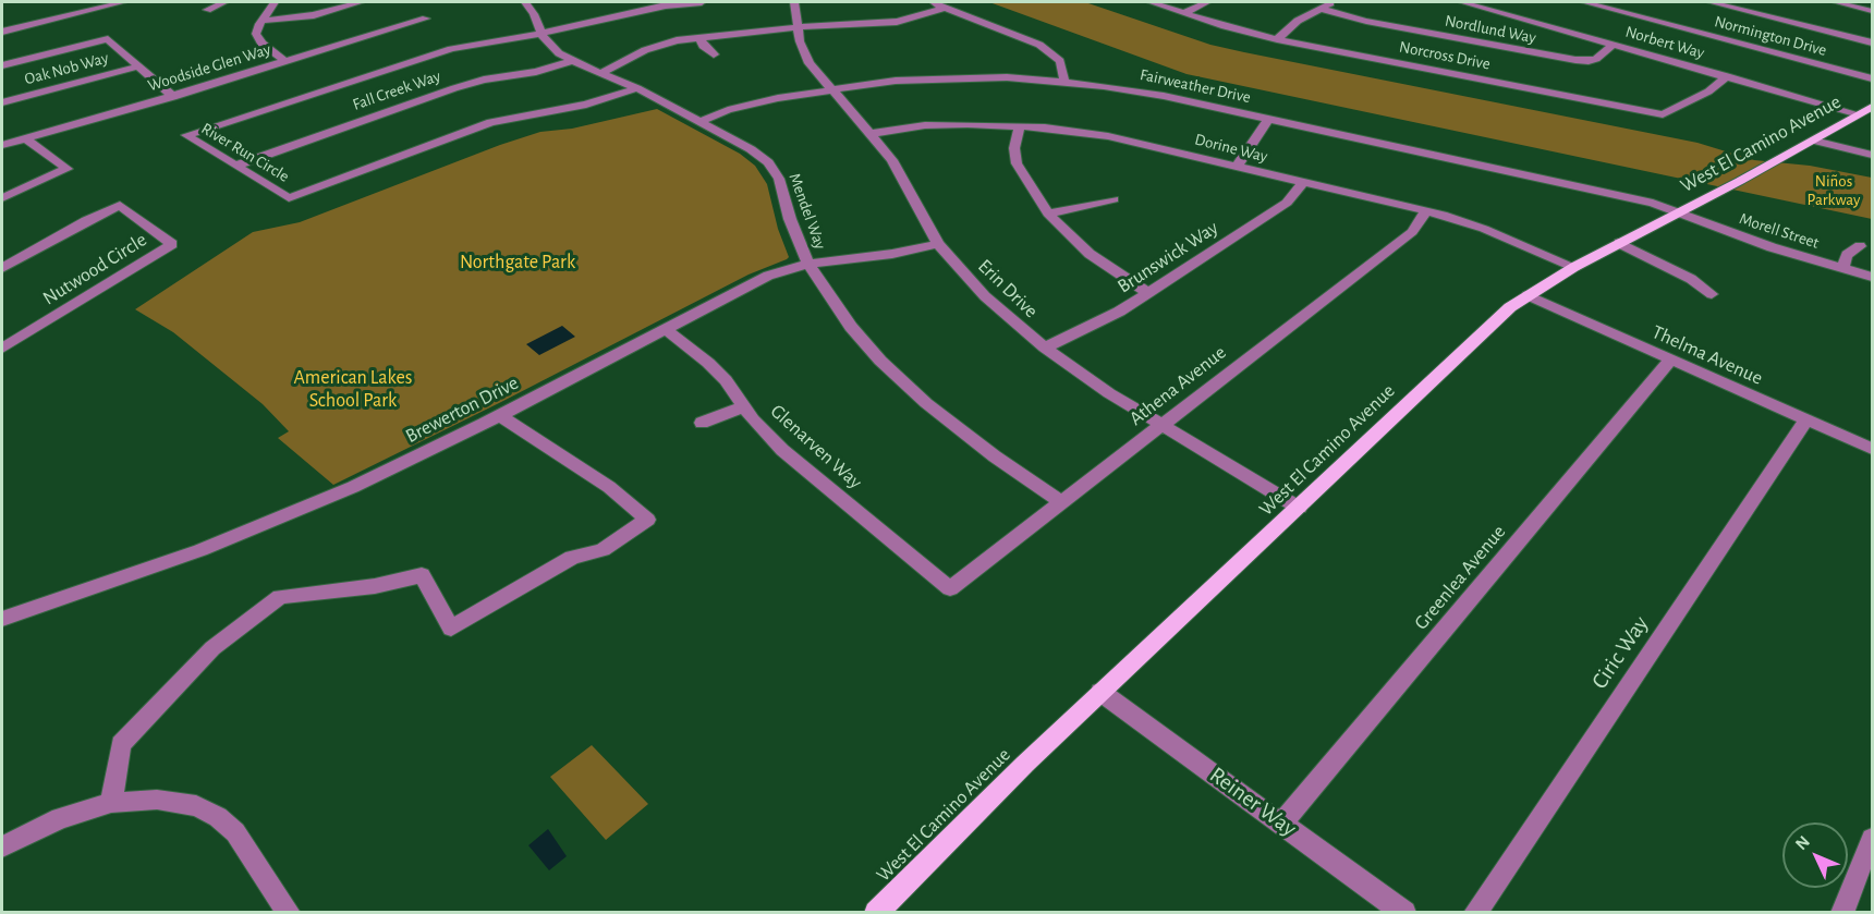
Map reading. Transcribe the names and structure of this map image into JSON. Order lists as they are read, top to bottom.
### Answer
{
  "streets": {
    "main road": ["West El Camino Avenue"],
    "street": [
      "Nordlund Way",
      "Normington Drive",
      "Norbert Way",
      "Norcross Drive",
      "Woodside Glen Way",
      "Oak Nob Way",
      "Fairweather Drive",
      "Fall Creek Way",
      "Dorine Way",
      "River Run Circle",
      "Mendel Way",
      "Morell Street",
      "Brunswick Way",
      "Nutwood Circle",
      "Erin Drive",
      "Thelma Avenue",
      "Athena Avenue",
      "Brewerton Drive",
      "Glenarven Way",
      "Greenlea Avenue",
      "Ciric Way",
      "Reiner Way"
    ]
  },
  "crossings": [
    ["Nordlund Way", "Norbert Way"],
    ["Norbert Way", "Norcross Drive"],
    ["Norbert Way", "West El Camino Avenue"],
    ["Fairweather Drive", "West El Camino Avenue"],
    ["Fairweather Drive", "Mendel Way"],
    ["Fairweather Drive", "Morell Street"],
    ["Fairweather Drive", "Erin Drive"],
    ["Fall Creek Way", "River Run Circle"],
    ["Fall Creek Way", "Mendel Way"],
    ["West El Camino Avenue", "Dorine Way"],
    ["West El Camino Avenue", "Morell Street"],
    ["West El Camino Avenue", "Erin Drive"],
    ["West El Camino Avenue", "Thelma Avenue"],
    ["West El Camino Avenue", "Reiner Way"],
    ["Dorine Way", "Brunswick Way"],
    ["Dorine Way", "Erin Drive"],
    ["Dorine Way", "Athena Avenue"],
    ["River Run Circle", "Mendel Way"],
    ["Mendel Way", "Athena Avenue"],
    ["Mendel Way", "Brewerton Drive"],
    ["Brunswick Way", "Erin Drive"],
    ["Erin Drive", "Athena Avenue"],
    ["Erin Drive", "Brewerton Drive"],
    ["Thelma Avenue", "Greenlea Avenue"],
    ["Thelma Avenue", "Ciric Way"],
    ["Athena Avenue", "Glenarven Way"],
    ["Brewerton Drive", "Glenarven Way"],
    ["Greenlea Avenue", "Reiner Way"]
  ],
  "parks": ["Niños Parkway", "Northgate Park", "American Lakes School Park"],
  "north": "top left"
}
